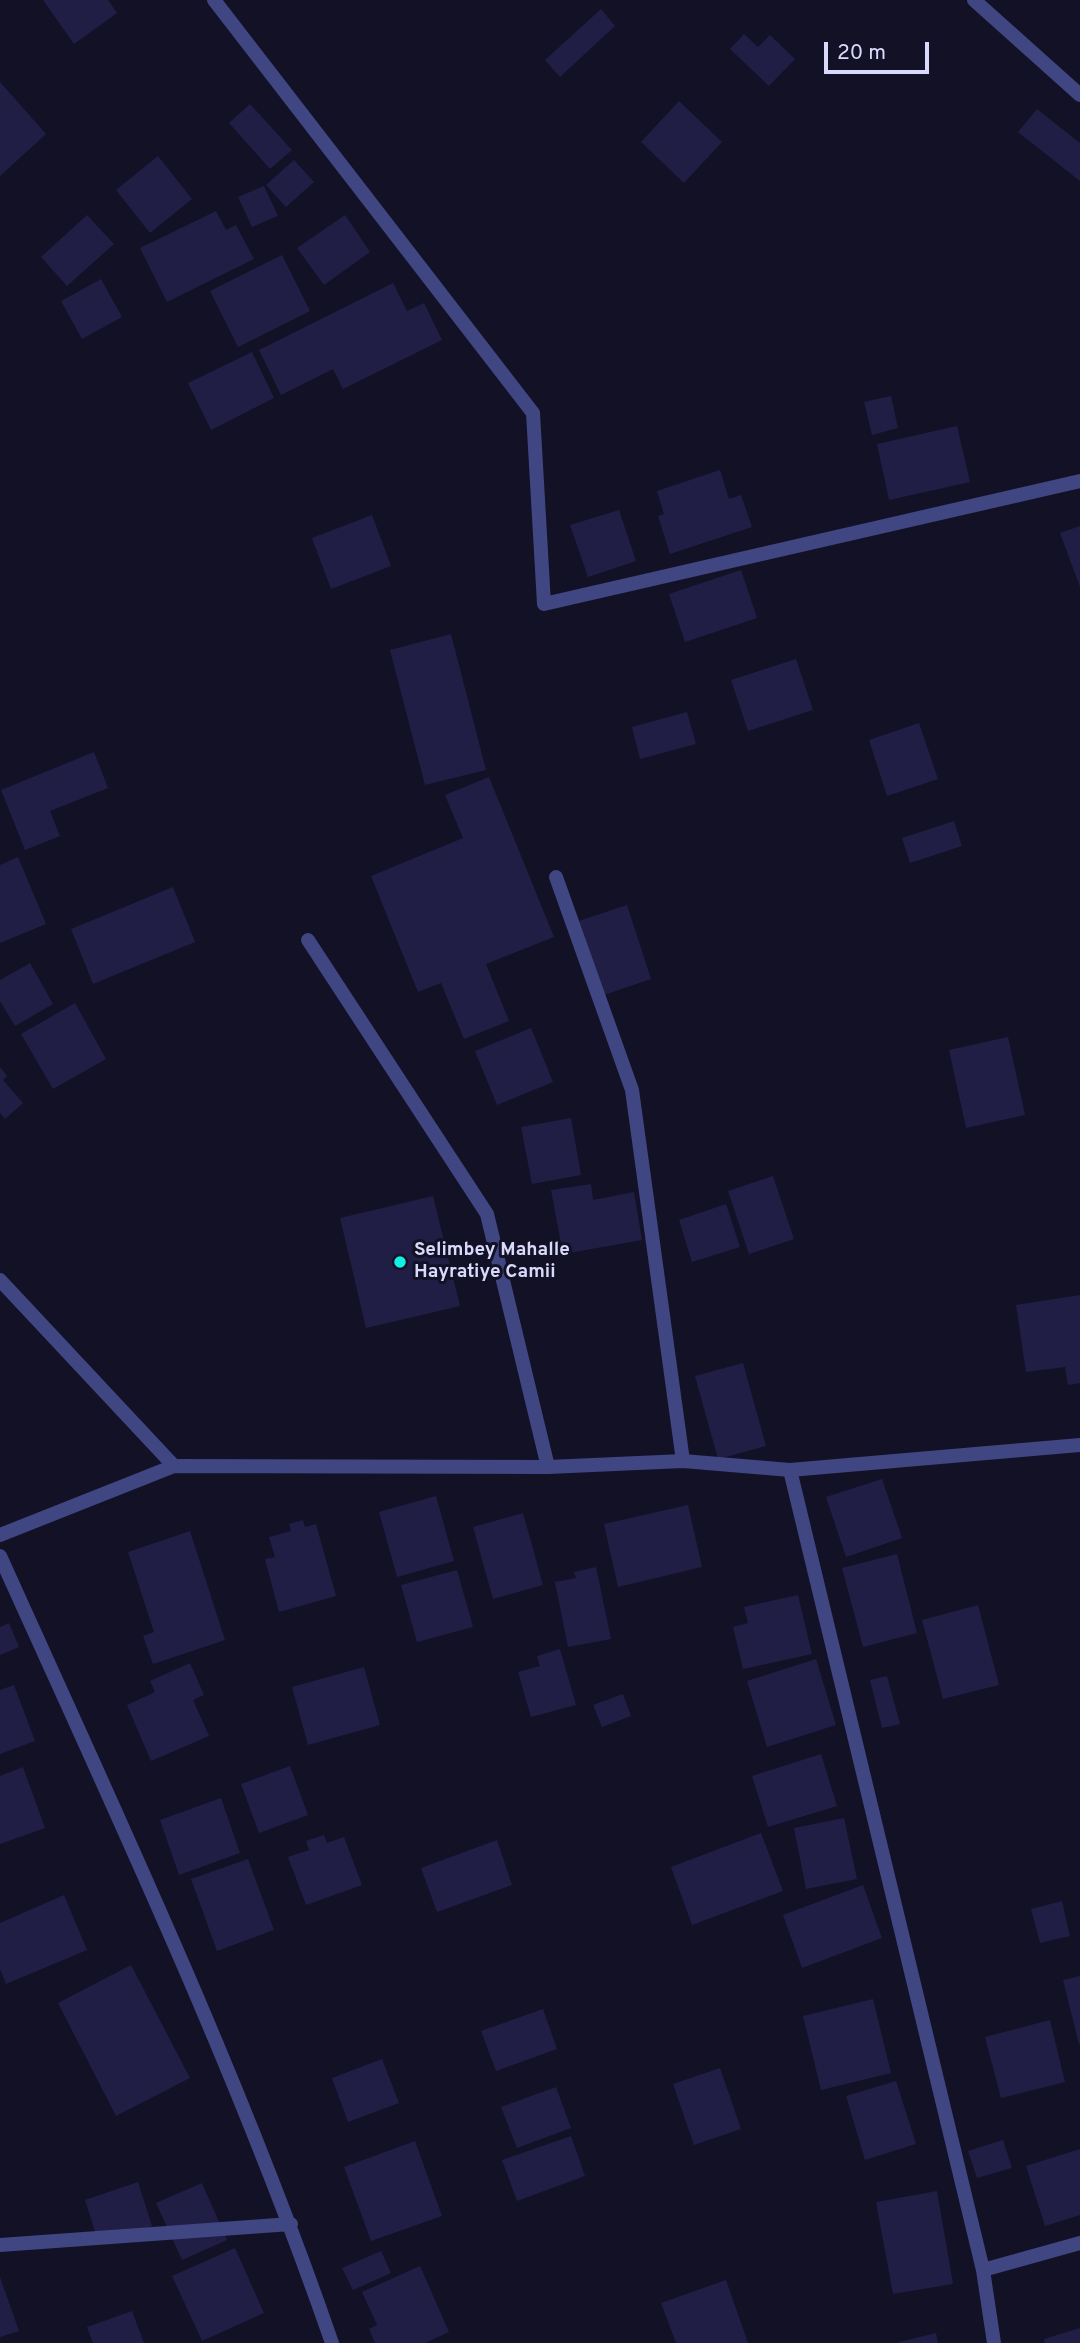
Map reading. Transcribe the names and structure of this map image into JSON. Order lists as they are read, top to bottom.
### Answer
{
  "places": ["Selimbey Mahalle Hayratiye Camii"],
  "scale_bar": "20 m"
}
